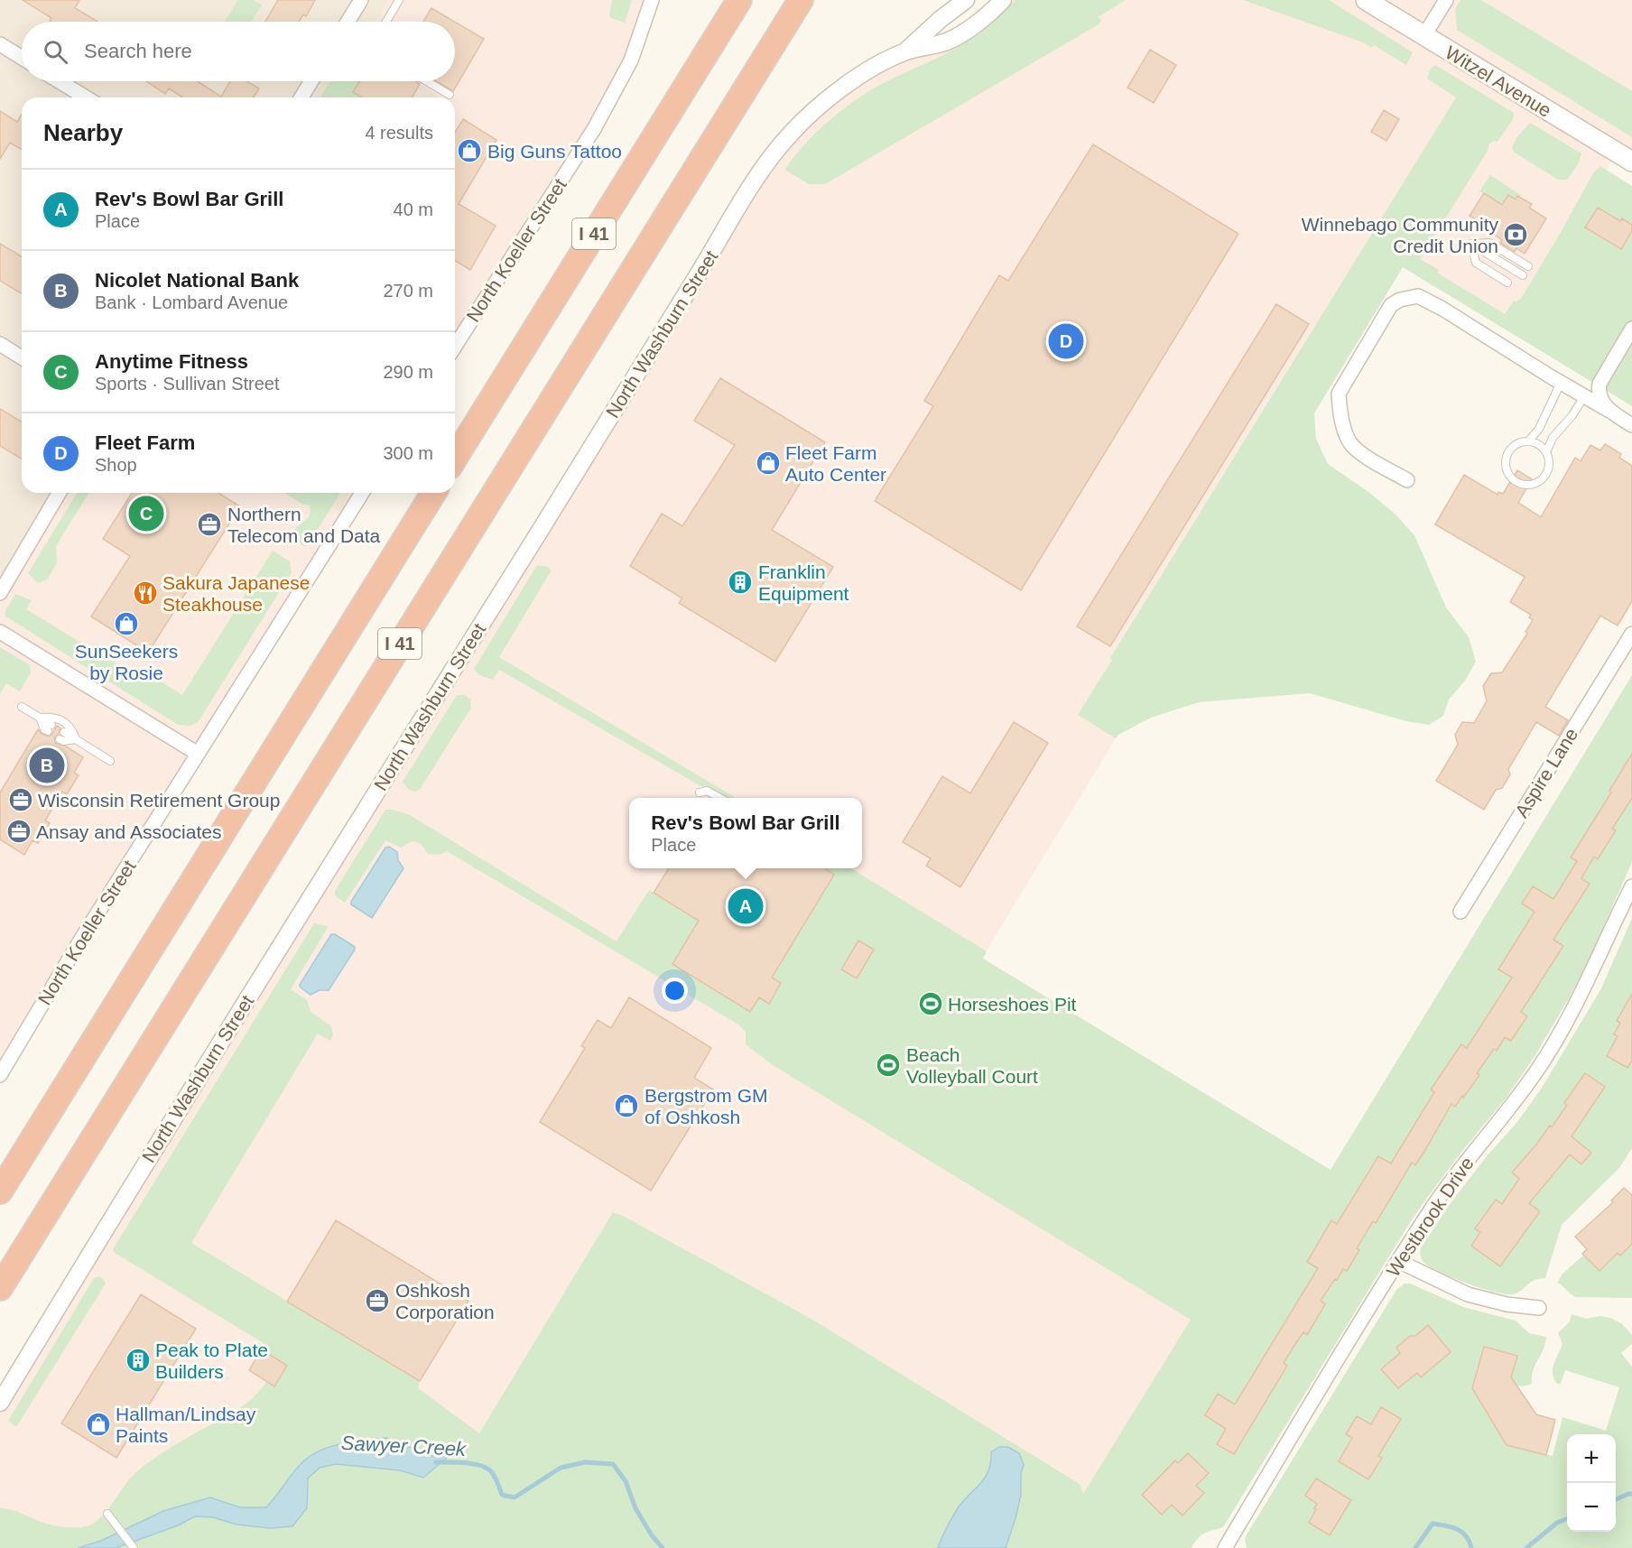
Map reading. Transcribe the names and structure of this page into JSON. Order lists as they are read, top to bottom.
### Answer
{
  "streets": {
    "highway": ["I 41"],
    "main road": ["Witzel Avenue"],
    "street": [
      "North Koeller Street",
      "North Washburn Street",
      "Aspire Lane",
      "Westbrook Drive"
    ]
  },
  "water": ["Sawyer Creek"],
  "places": {
    "shop": [
      "Big Guns Tattoo",
      "Fleet Farm Auto Center",
      "SunSeekers by Rosie",
      "Bergstrom GM of Oshkosh",
      "Hallman/Lindsay Paints"
    ],
    "bank": ["Winnebago Community Credit Union"],
    "office": [
      "Northern Telecom and Data",
      "Wisconsin Retirement Group",
      "Ansay and Associates",
      "Oshkosh Corporation"
    ],
    "building": ["Franklin Equipment", "Peak to Plate Builders"],
    "restaurant": ["Sakura Japanese Steakhouse"],
    "sports": ["Horseshoes Pit", "Beach Volleyball Court"]
  },
  "page": {
    "search": "Search here",
    "heading": ["Nearby", "4 results"],
    "list": [
      {
        "mark": "A",
        "name": "Rev's Bowl Bar Grill",
        "note": "Place",
        "value": "40 m"
      },
      {
        "mark": "B",
        "name": "Nicolet National Bank",
        "note": "Bank · Lombard Avenue",
        "value": "270 m"
      },
      {
        "mark": "C",
        "name": "Anytime Fitness",
        "note": "Sports · Sullivan Street",
        "value": "290 m"
      },
      {
        "mark": "D",
        "name": "Fleet Farm",
        "note": "Shop",
        "value": "300 m"
      }
    ],
    "pins": [
      "D",
      "C",
      "B",
      "A"
    ],
    "popup": ["Rev's Bowl Bar Grill", "Place"],
    "map_buttons": ["+", "−"]
  }
}
